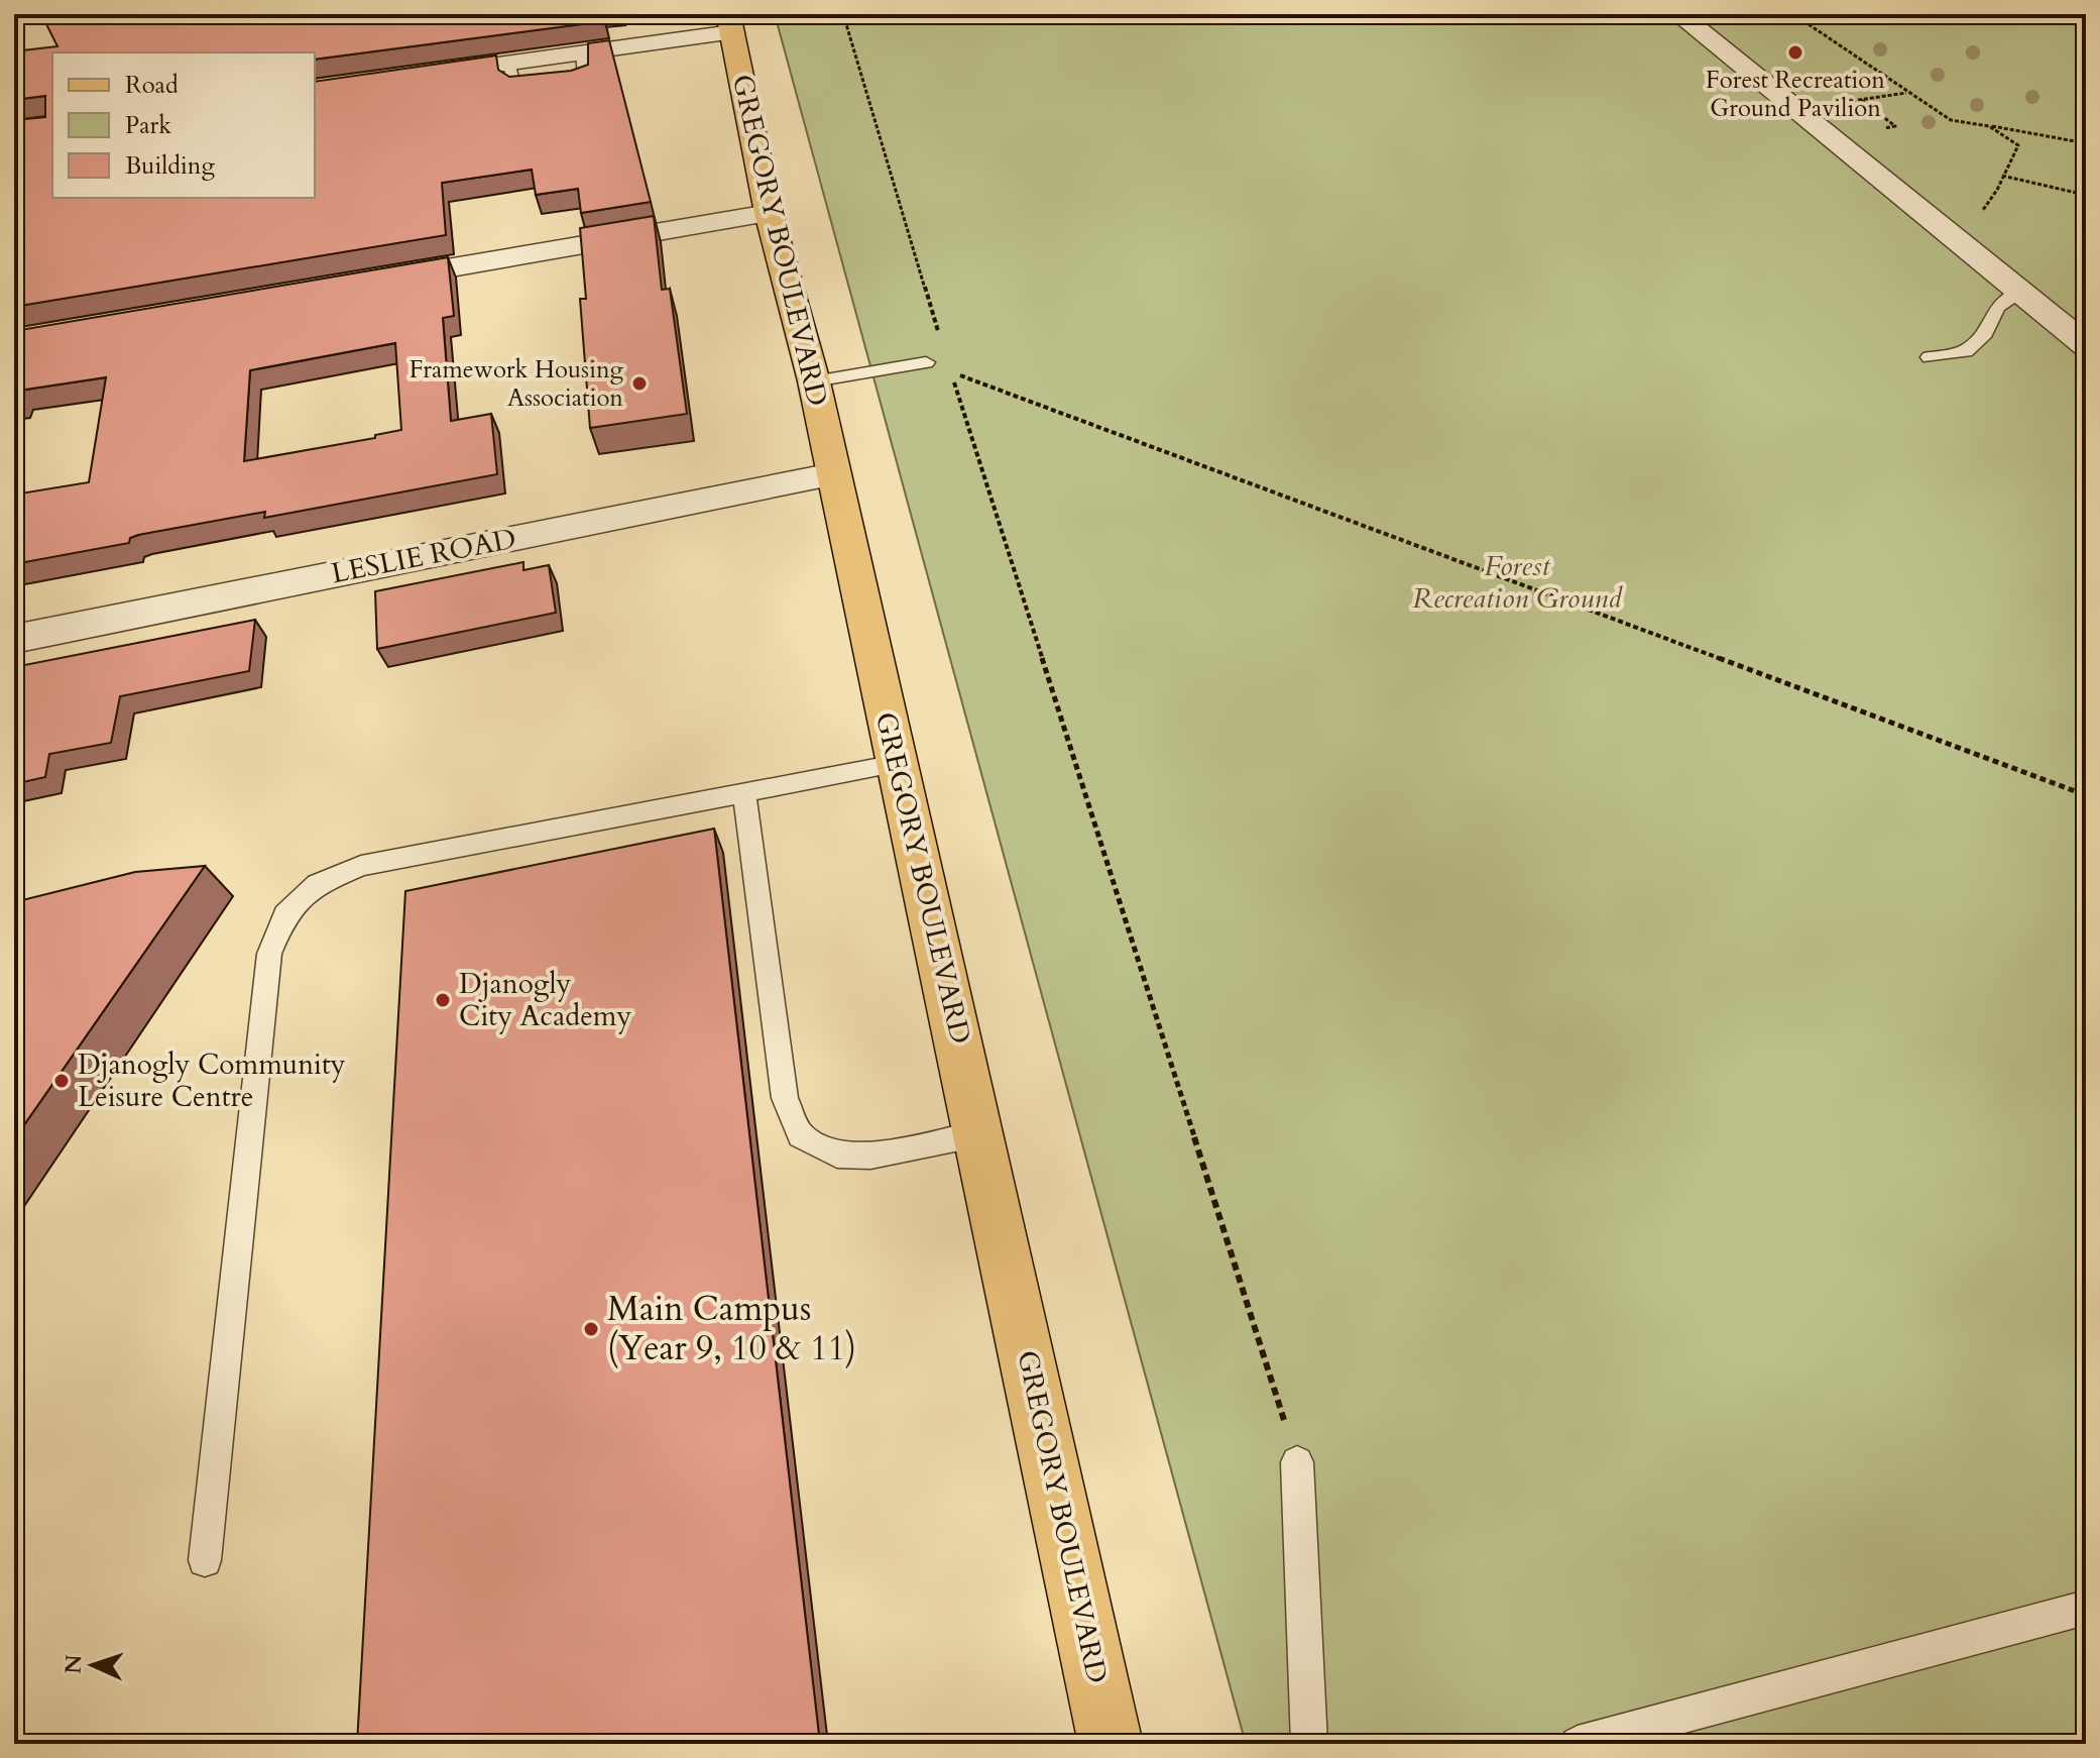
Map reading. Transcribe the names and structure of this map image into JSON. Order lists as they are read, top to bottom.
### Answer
{
  "streets": {
    "main road": ["GREGORY BOULEVARD"],
    "street": ["LESLIE ROAD"]
  },
  "crossings": [
    ["GREGORY BOULEVARD", "LESLIE ROAD"]
  ],
  "parks": ["Forest Recreation Ground"],
  "places": [
    "Forest Recreation Ground Pavilion",
    "Framework Housing Association",
    "Djanogly City Academy",
    "Djanogly Community Leisure Centre",
    "Main Campus (Year 9, 10 & 11)"
  ],
  "legend": ["Road", "Park", "Building"],
  "north": "left"
}
